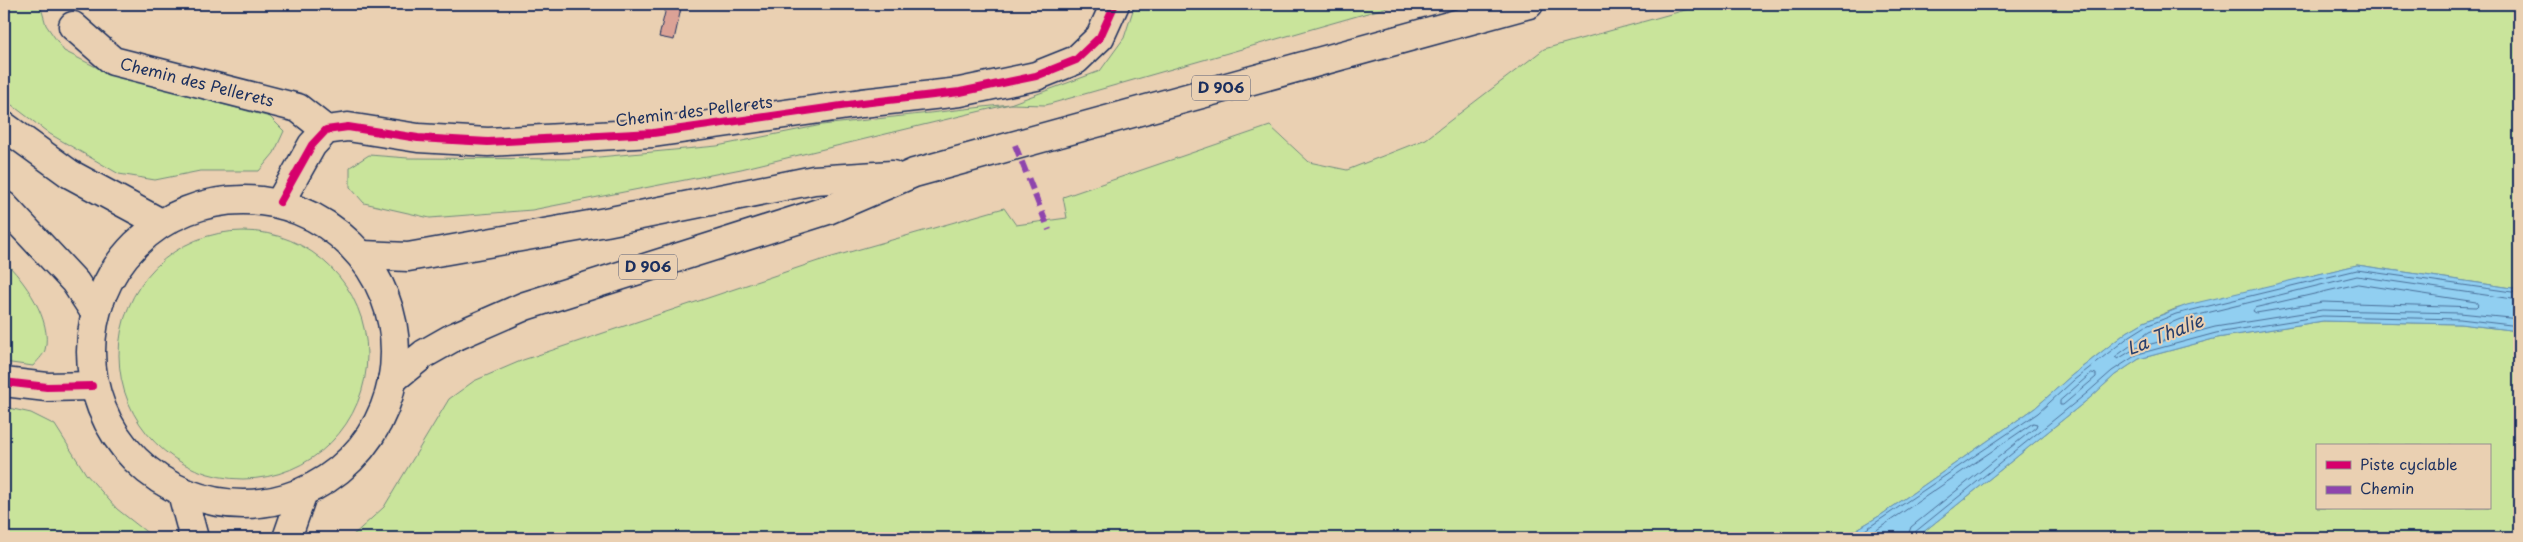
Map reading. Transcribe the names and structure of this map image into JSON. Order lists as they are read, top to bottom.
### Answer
{
  "streets": {
    "main road": ["Chemin des Pellerets", "D 906"]
  },
  "water": ["La Thalie"],
  "legend": ["Piste cyclable", "Chemin"]
}
